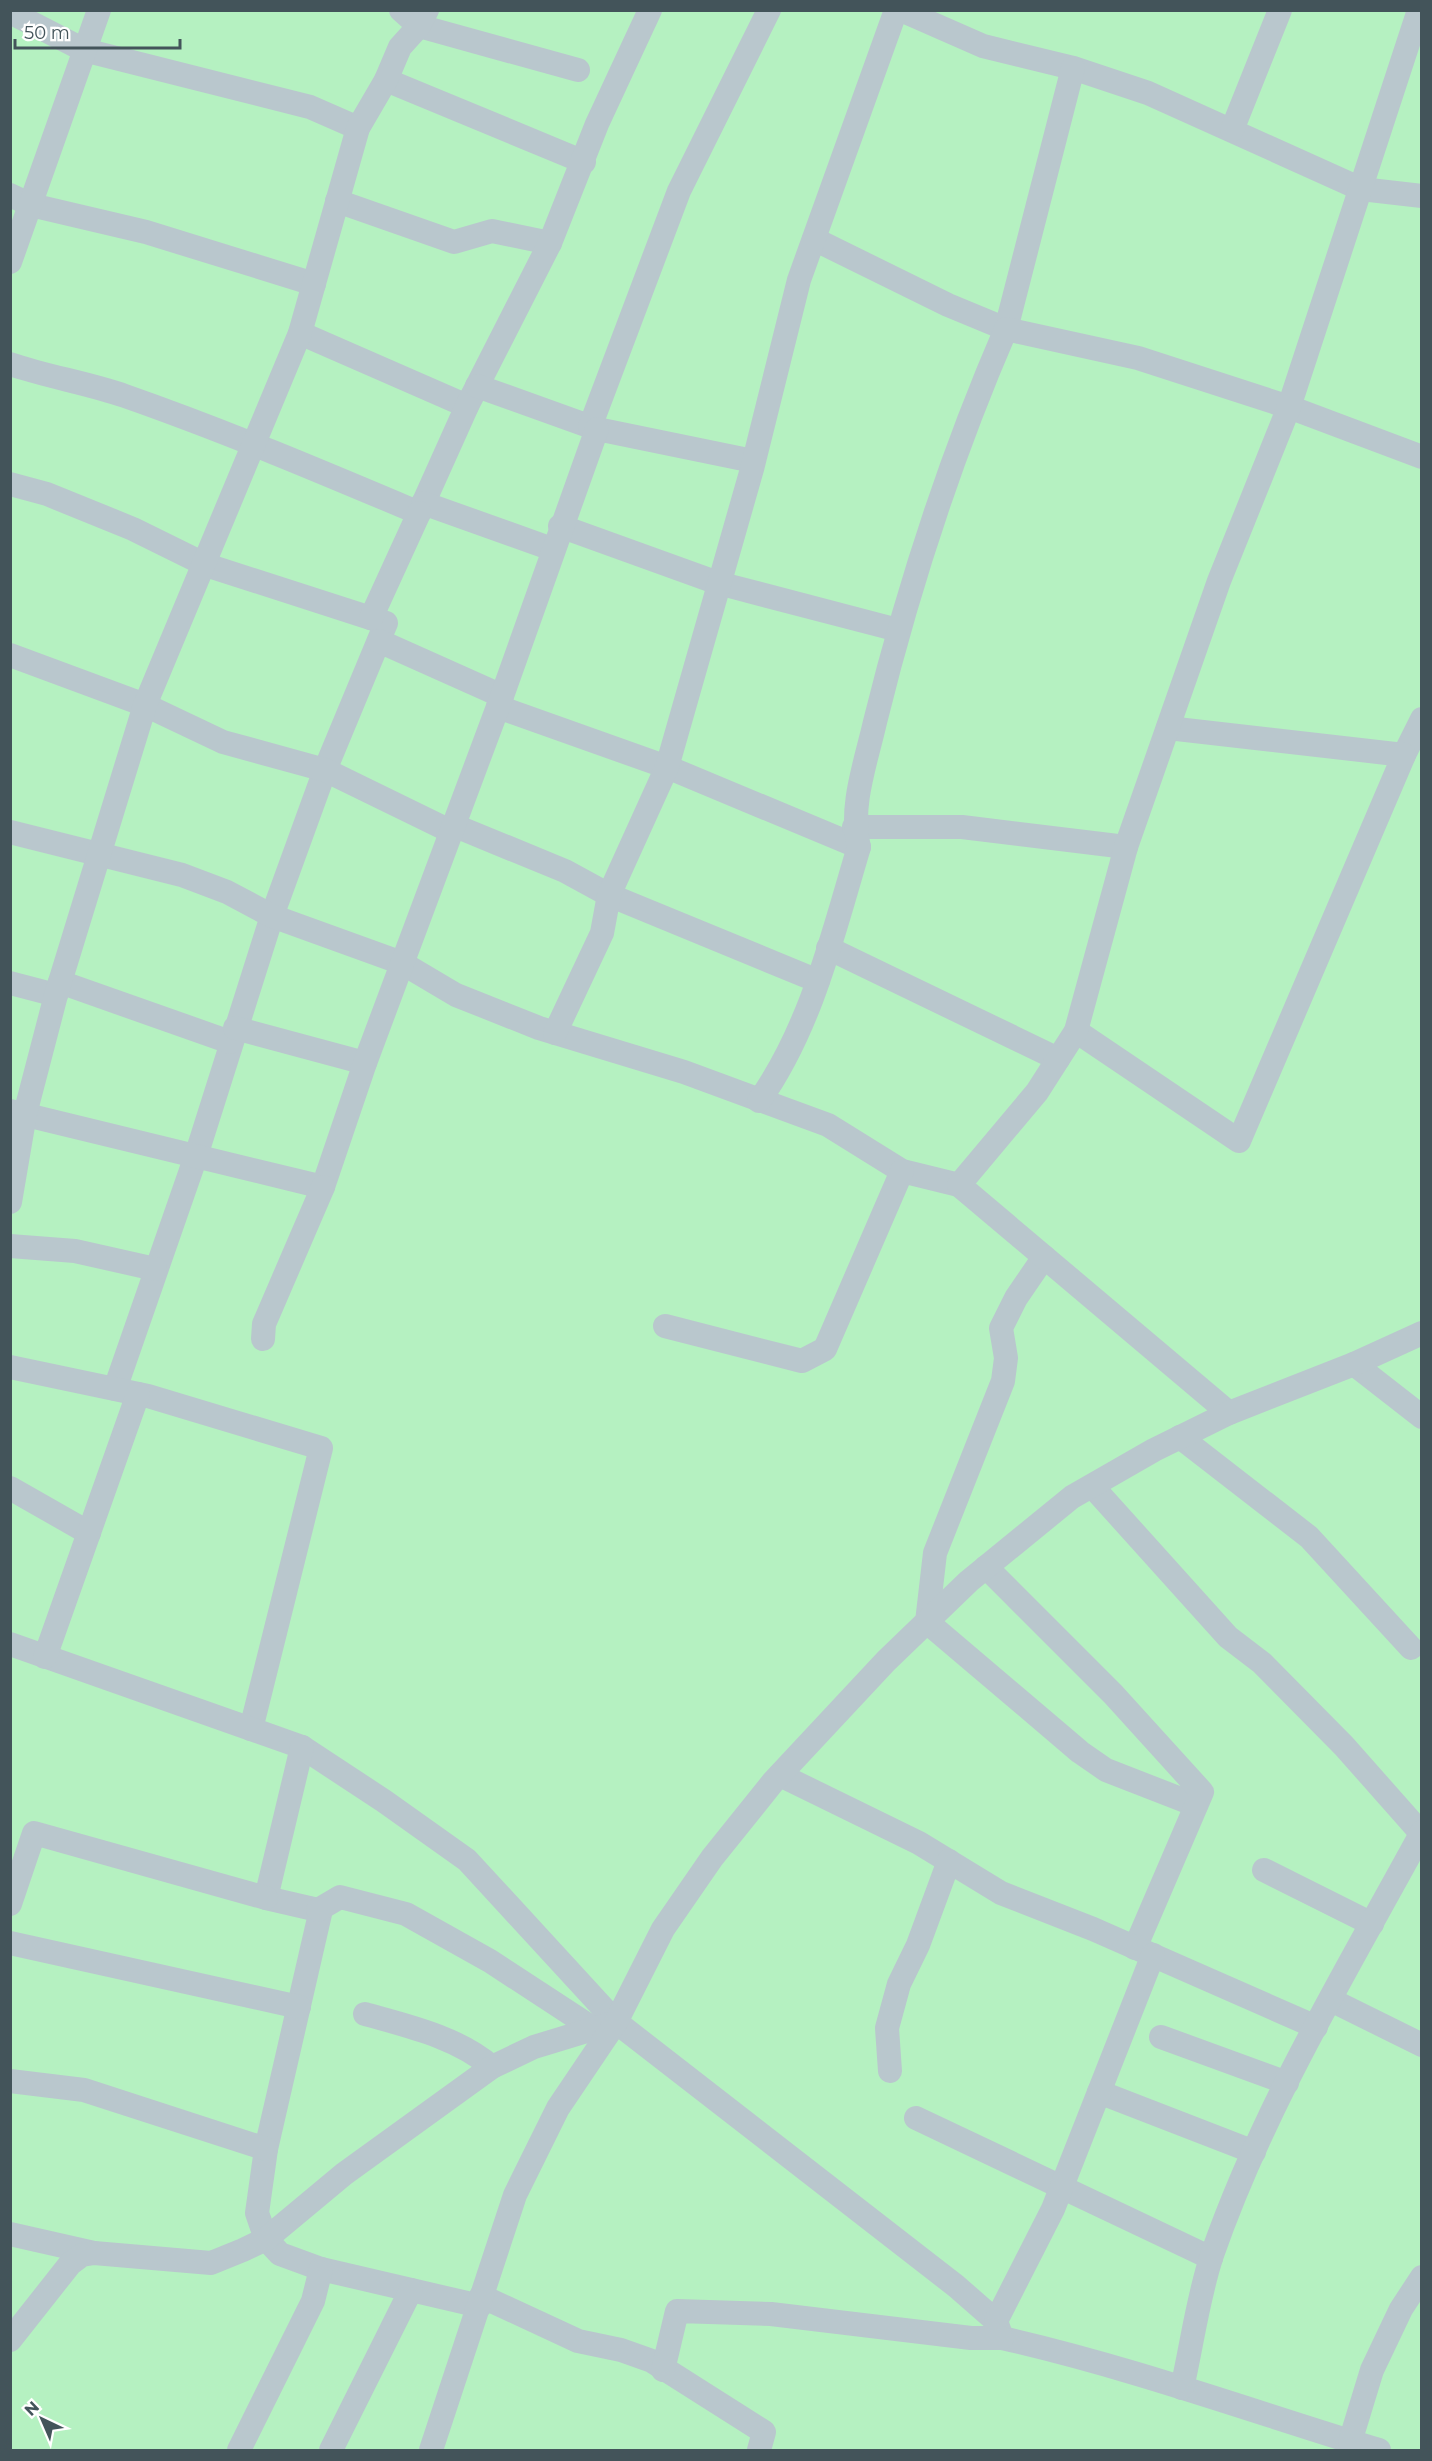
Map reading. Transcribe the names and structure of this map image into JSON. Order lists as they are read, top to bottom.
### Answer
{
  "scale_bar": "50 m",
  "north": "top left"
}
